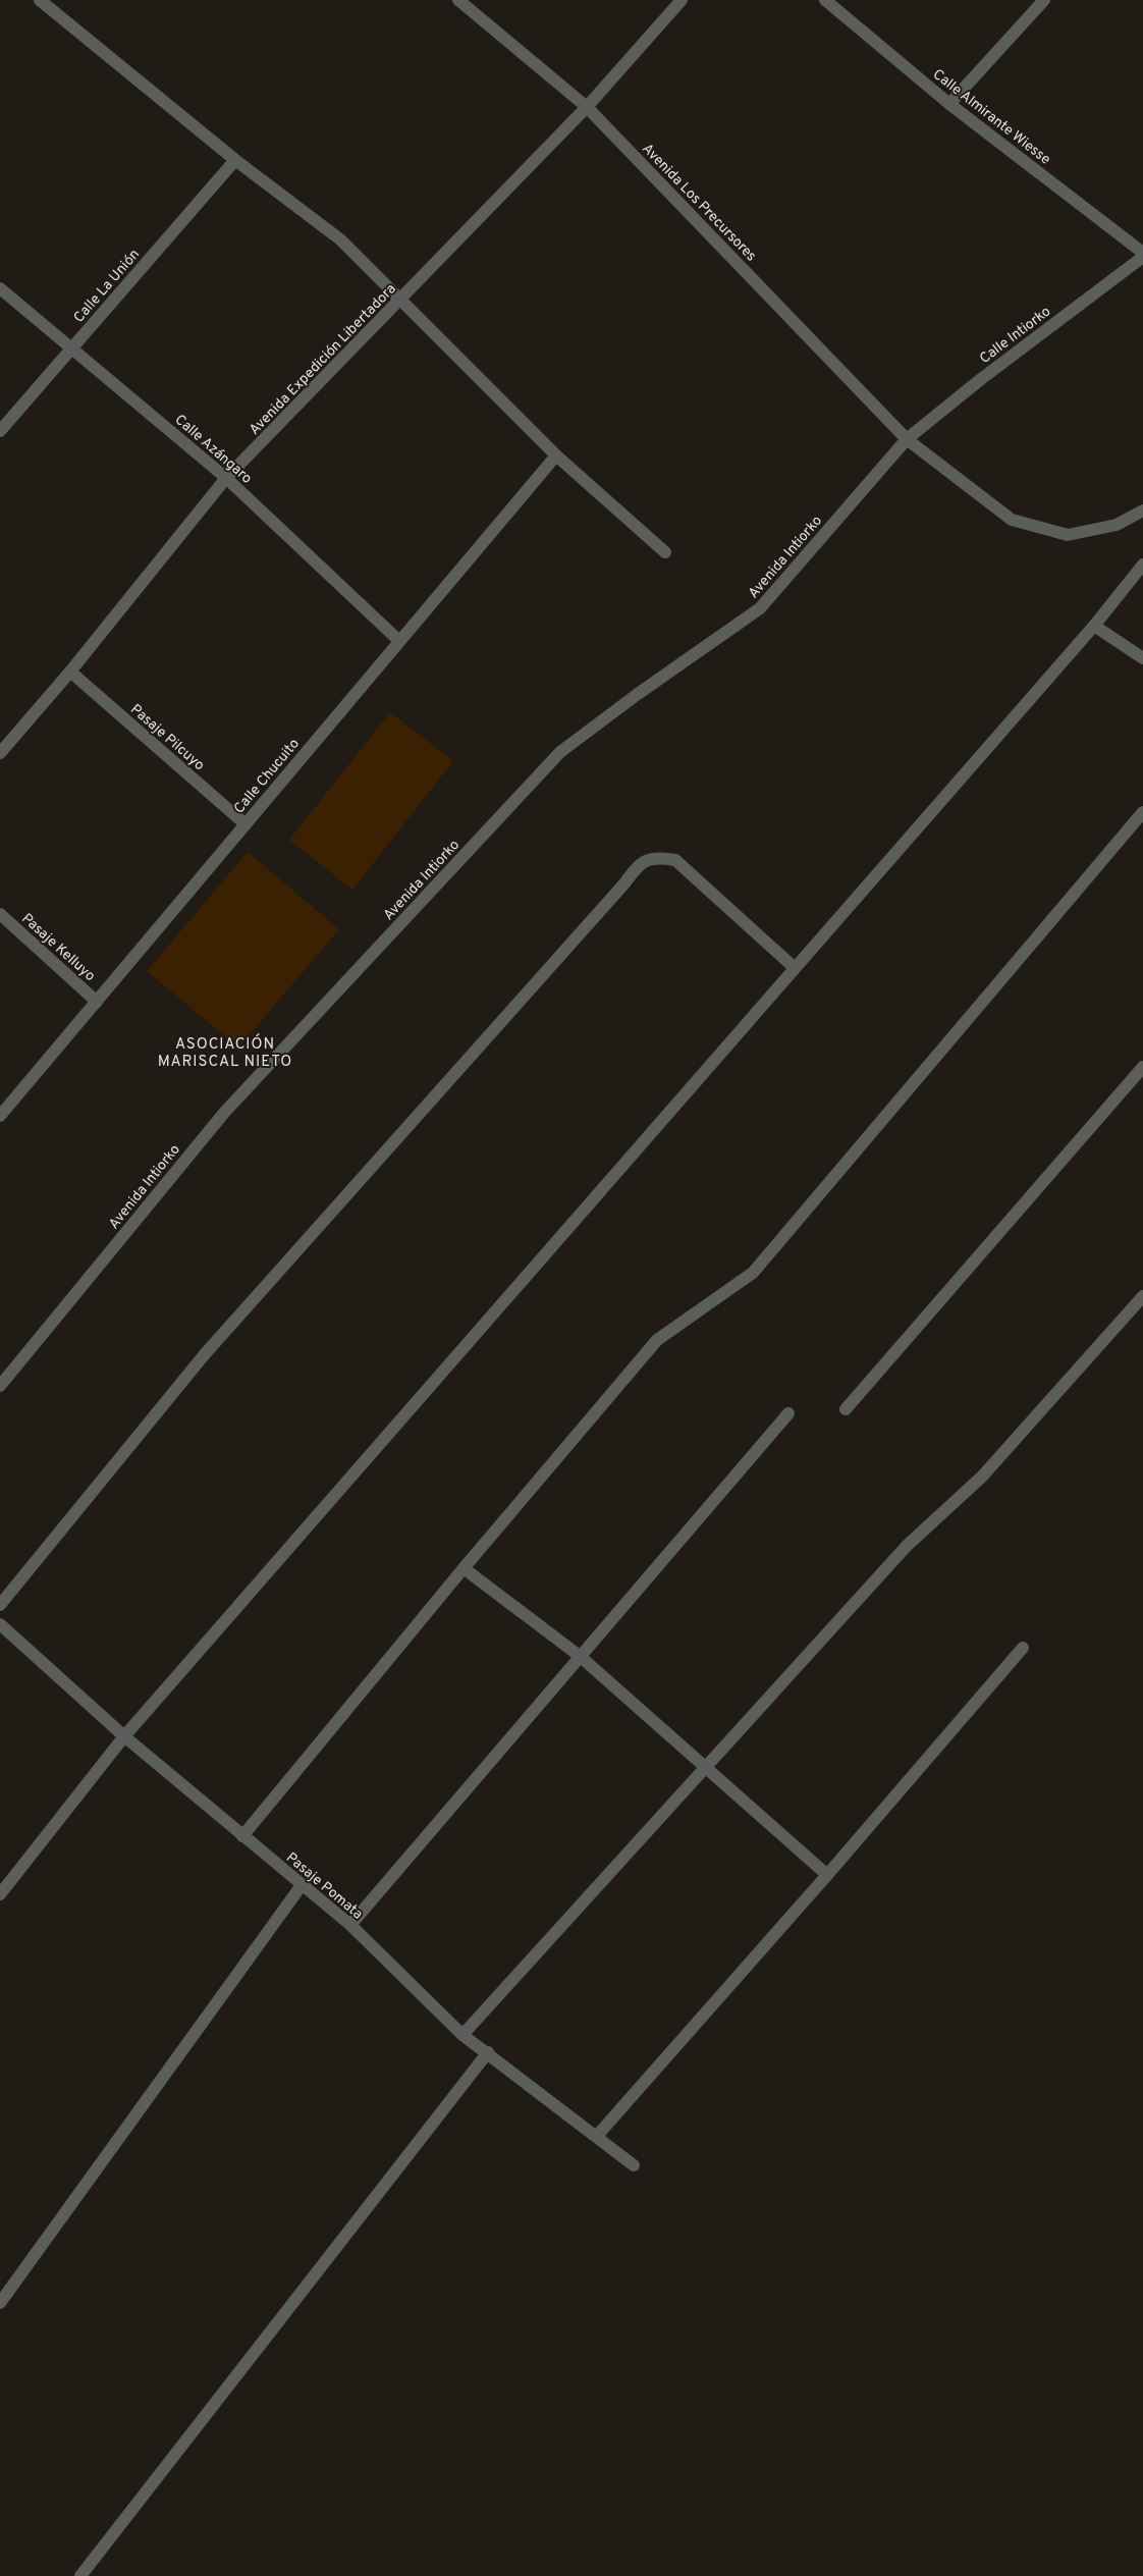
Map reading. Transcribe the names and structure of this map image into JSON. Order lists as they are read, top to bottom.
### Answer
{
  "streets": {
    "street": [
      "Calle Almirante Wiesse",
      "Avenida Los Precursores",
      "Calle La Unión",
      "Calle Intiorko",
      "Avenida Expedición Libertadora",
      "Calle Azángaro",
      "Avenida Intiorko",
      "Pasaje Pilcuyo",
      "Calle Chucuito",
      "Pasaje Kelluyo",
      "Pasaje Pomata"
    ]
  },
  "crossings": [
    ["Avenida Los Precursores", "Calle Intiorko"],
    ["Avenida Los Precursores", "Avenida Expedición Libertadora"],
    ["Avenida Los Precursores", "Avenida Intiorko"],
    ["Calle La Unión", "Calle Azángaro"],
    ["Calle Intiorko", "Avenida Intiorko"],
    ["Avenida Expedición Libertadora", "Calle Azángaro"],
    ["Avenida Expedición Libertadora", "Pasaje Pilcuyo"],
    ["Calle Azángaro", "Calle Chucuito"],
    ["Pasaje Pilcuyo", "Calle Chucuito"],
    ["Calle Chucuito", "Pasaje Kelluyo"]
  ],
  "districts": ["ASOCIACIÓN MARISCAL NIETO"]
}
